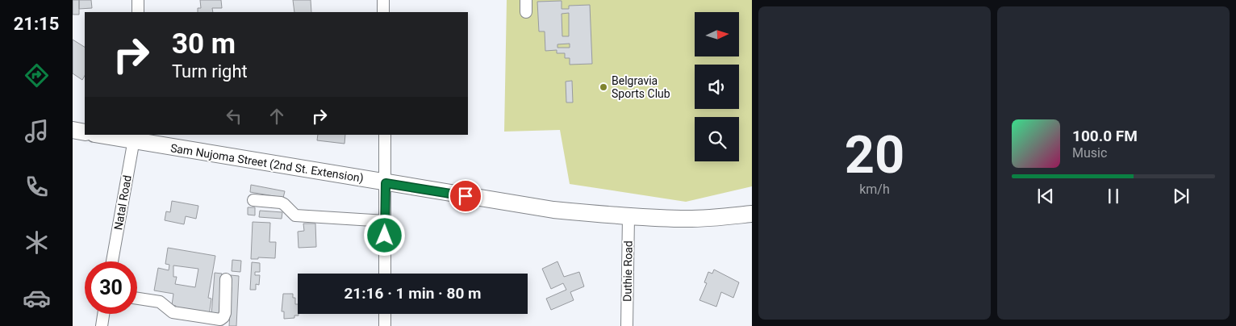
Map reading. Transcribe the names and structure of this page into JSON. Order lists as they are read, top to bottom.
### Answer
{
  "streets": {
    "highway": ["Sam Nujoma Street (2nd St. Extension)"],
    "street": ["Natal Road", "Duthie Road"]
  },
  "crossings": [
    ["Sam Nujoma Street (2nd St. Extension)", "Natal Road"],
    ["Sam Nujoma Street (2nd St. Extension)", "Duthie Road"]
  ],
  "places": ["Belgravia Sports Club"],
  "north": "right",
  "page": {
    "tabs": "21:15",
    "tile": ["20", "km/h"],
    "turn": ["30 m", "Turn right"],
    "song": ["100.0 FM", "Music"],
    "limit": "30",
    "trip": "21:16 · 1 min · 80 m"
  }
}
